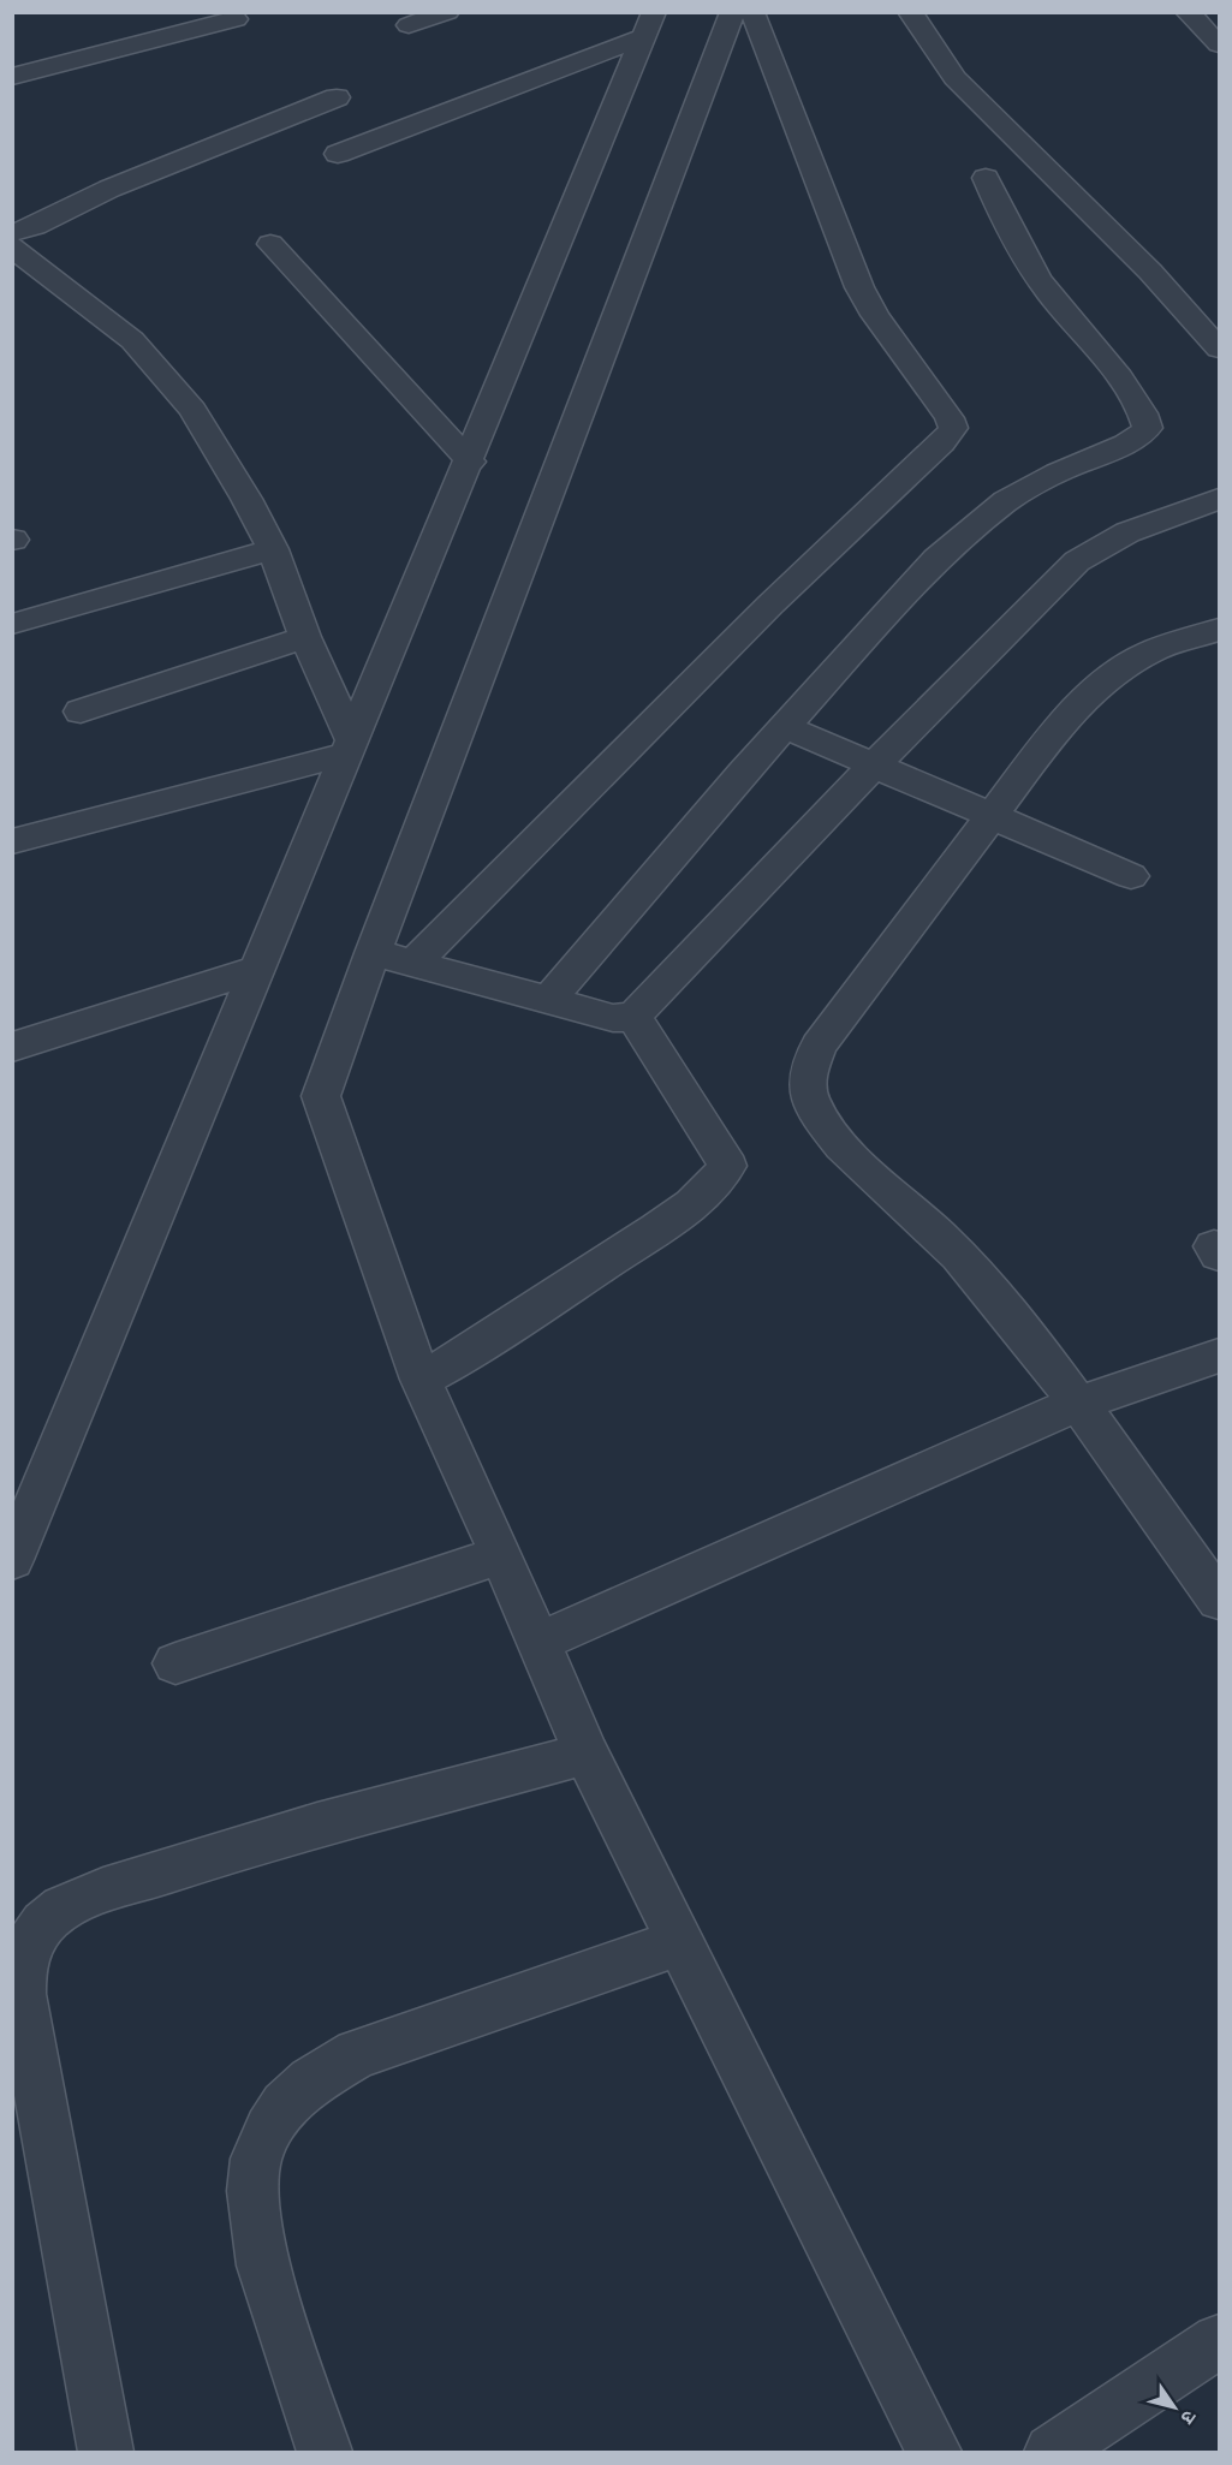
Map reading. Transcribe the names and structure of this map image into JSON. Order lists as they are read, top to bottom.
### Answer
{
  "north": "bottom right"
}
